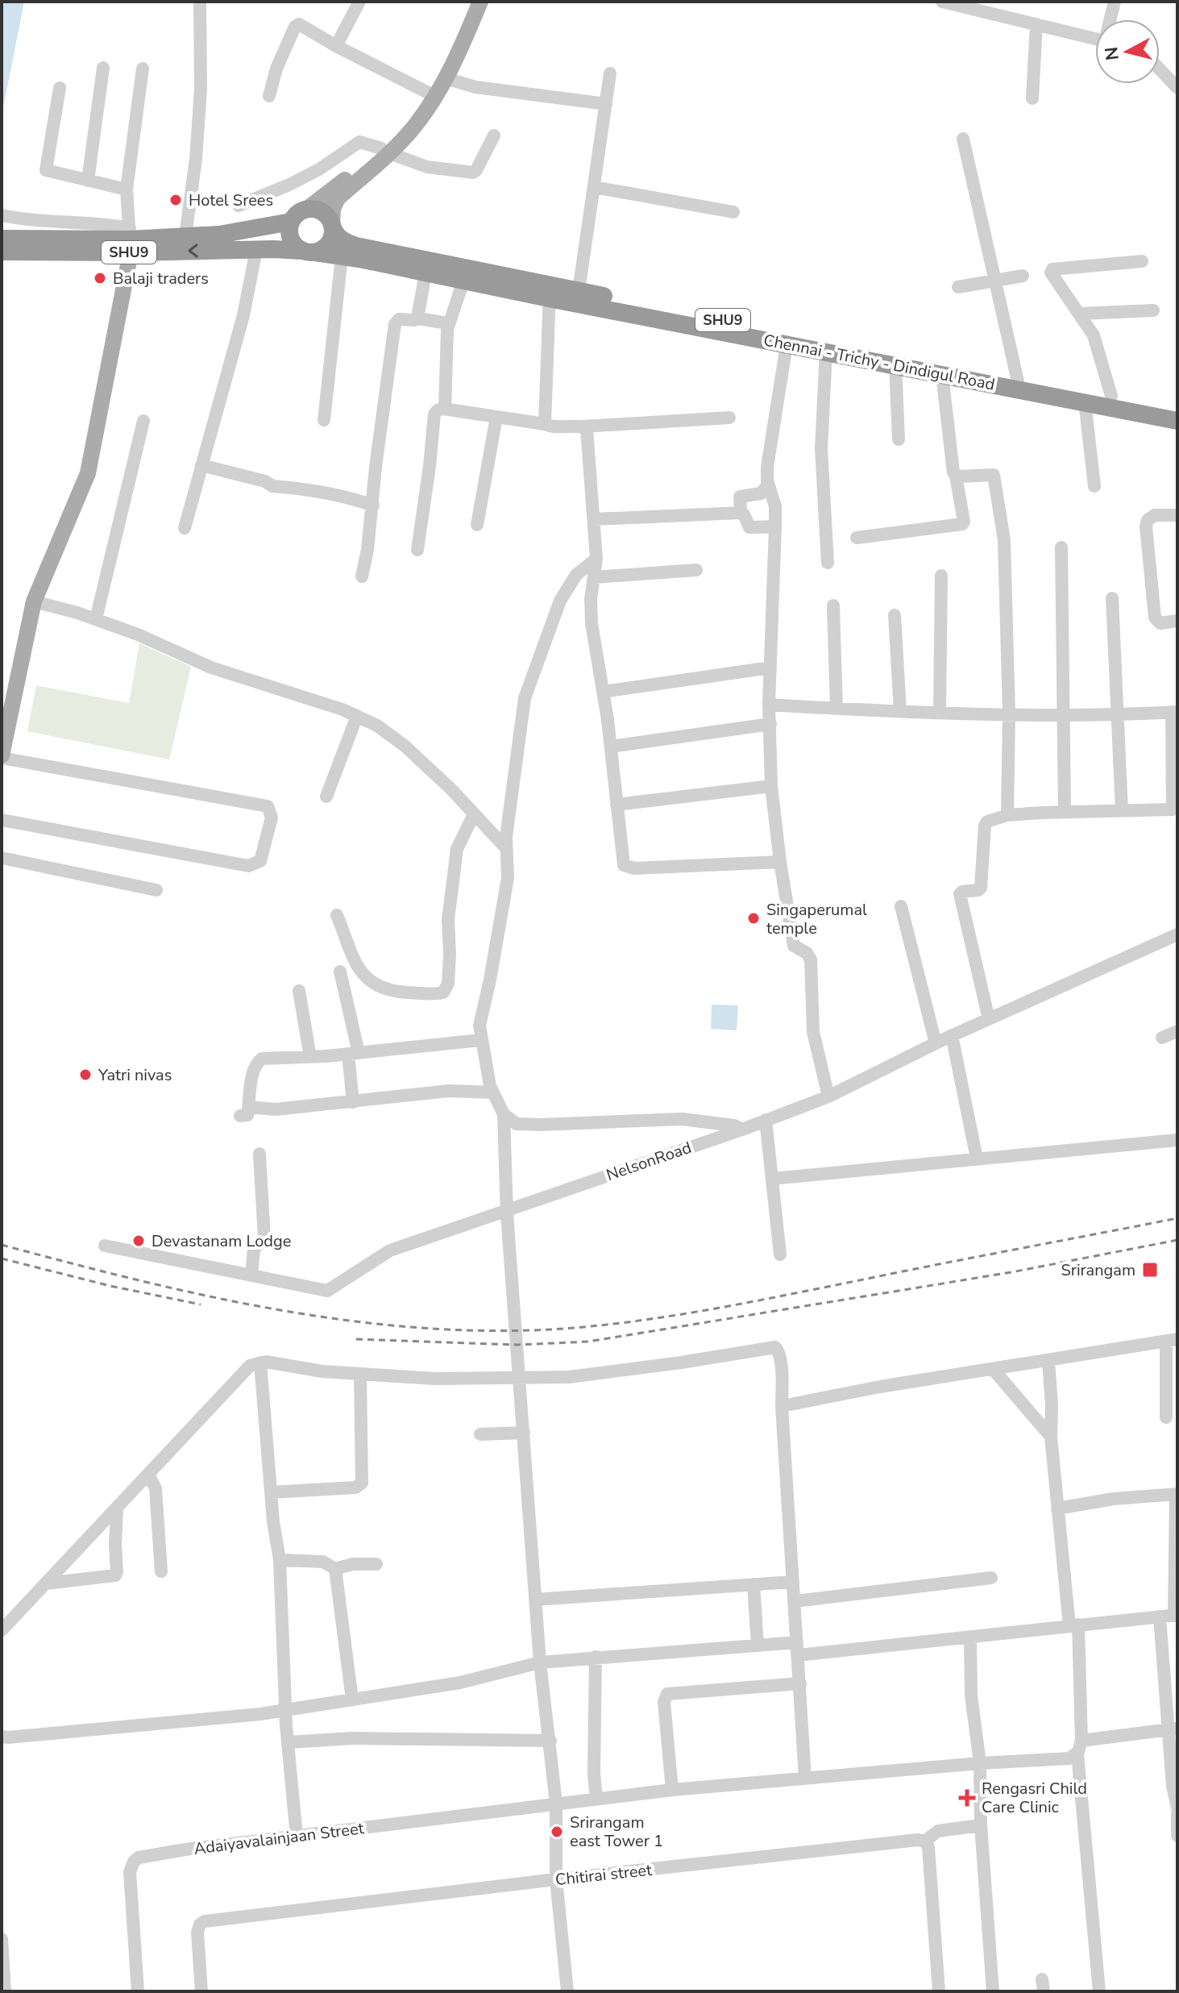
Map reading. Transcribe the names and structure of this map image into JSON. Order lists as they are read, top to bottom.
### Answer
{
  "streets": {
    "highway": ["SHU9", "Chennai - Trichy - Dindigul Road"],
    "street": ["NelsonRoad", "Adaiyavalainjaan Street", "Chitirai street"]
  },
  "crossings": [
    ["SHU9", "Chennai - Trichy - Dindigul Road"]
  ],
  "places": {
    "other": [
      "Hotel Srees",
      "Balaji traders",
      "Singaperumal temple",
      "Yatri nivas",
      "Devastanam Lodge",
      "Srirangam east Tower 1"
    ],
    "transit": ["Srirangam"],
    "health": ["Rengasri Child Care Clinic"]
  },
  "north": "left"
}
